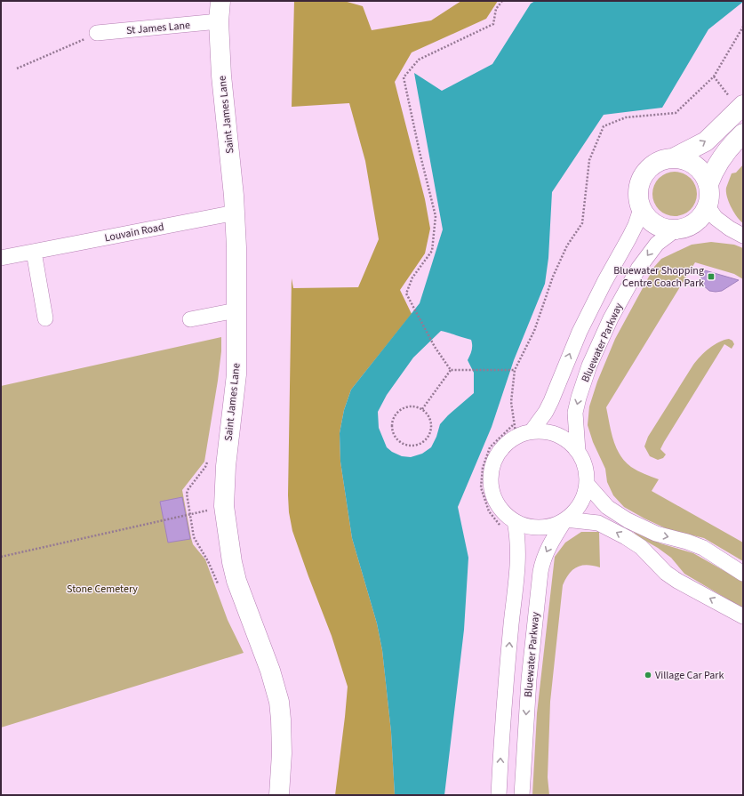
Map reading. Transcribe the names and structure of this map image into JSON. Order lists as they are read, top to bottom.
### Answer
{
  "streets": {
    "street": [
      "St James Lane",
      "Saint James Lane",
      "Louvain Road",
      "Bluewater Parkway"
    ]
  },
  "crossings": [
    ["St James Lane", "Saint James Lane"],
    ["Saint James Lane", "Louvain Road"]
  ],
  "parks": ["Stone Cemetery"],
  "places": {
    "transit": ["Bluewater Shopping Centre Coach Park"],
    "other": ["Village Car Park"]
  }
}
